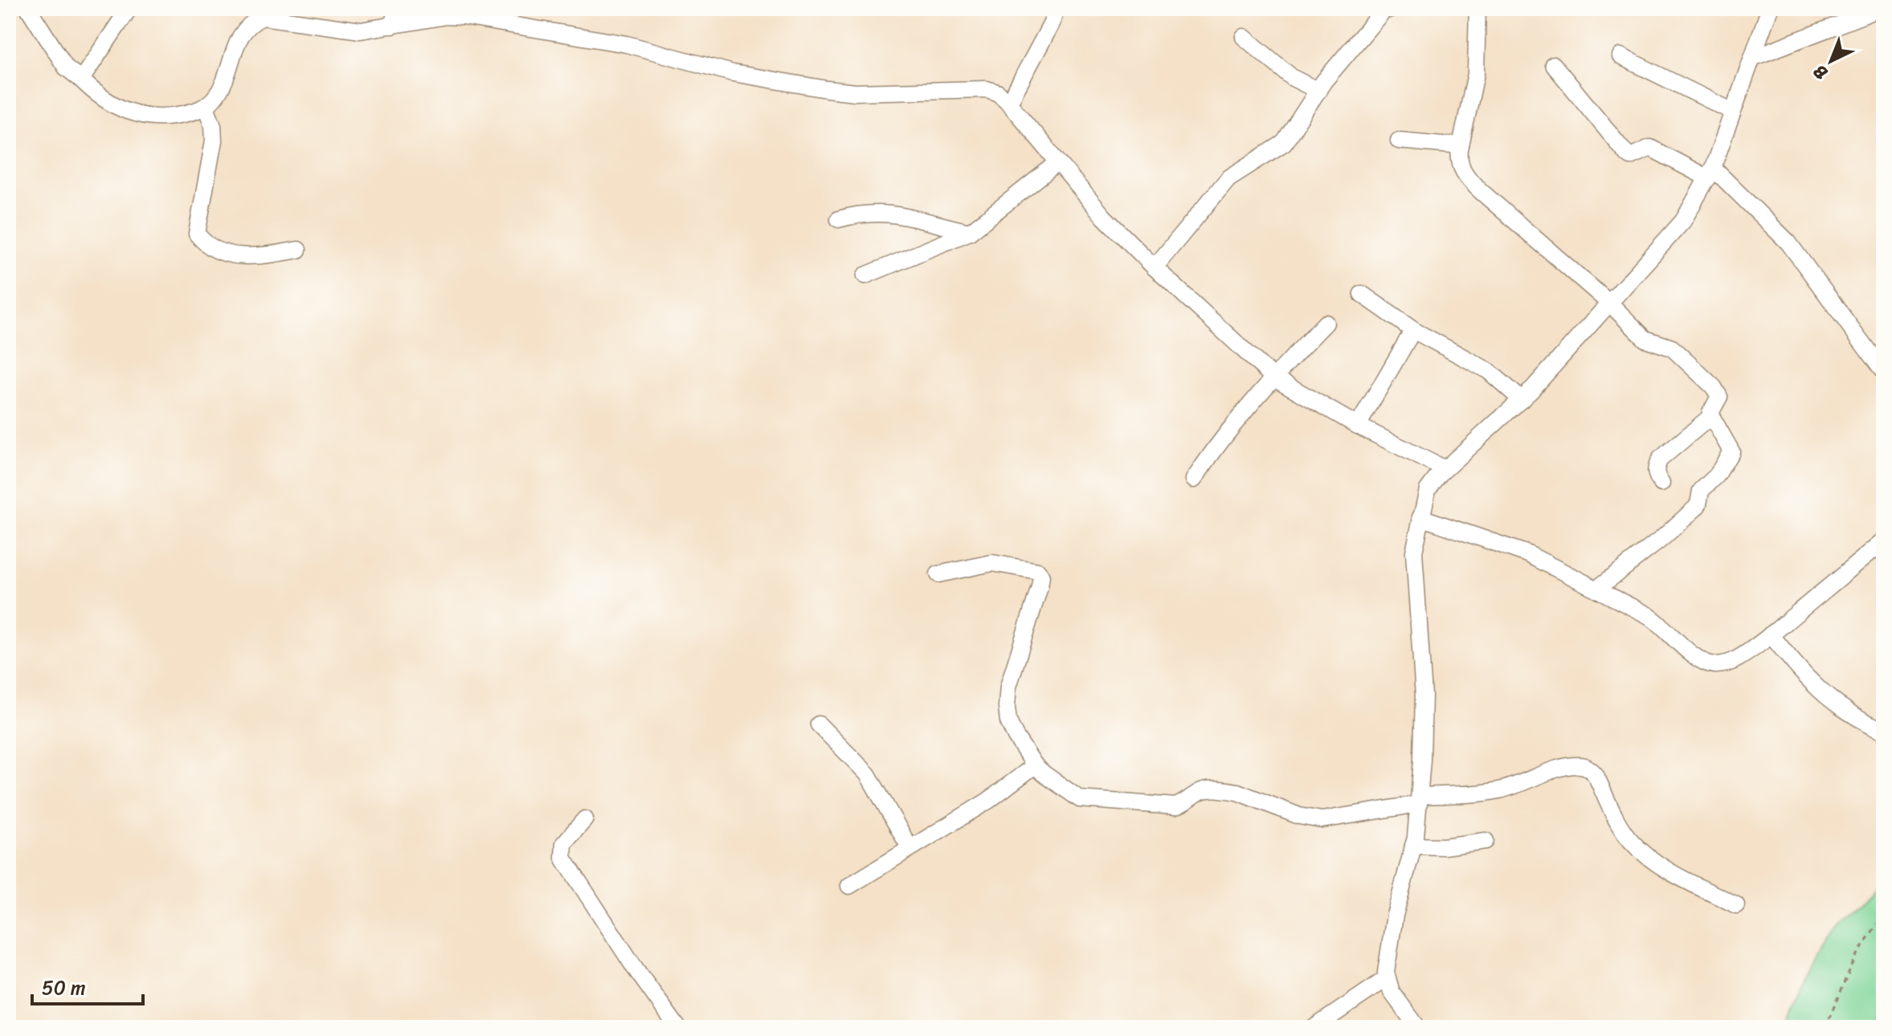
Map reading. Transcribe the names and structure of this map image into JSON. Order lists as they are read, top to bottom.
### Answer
{
  "scale_bar": "50 m",
  "north": "bottom left"
}
